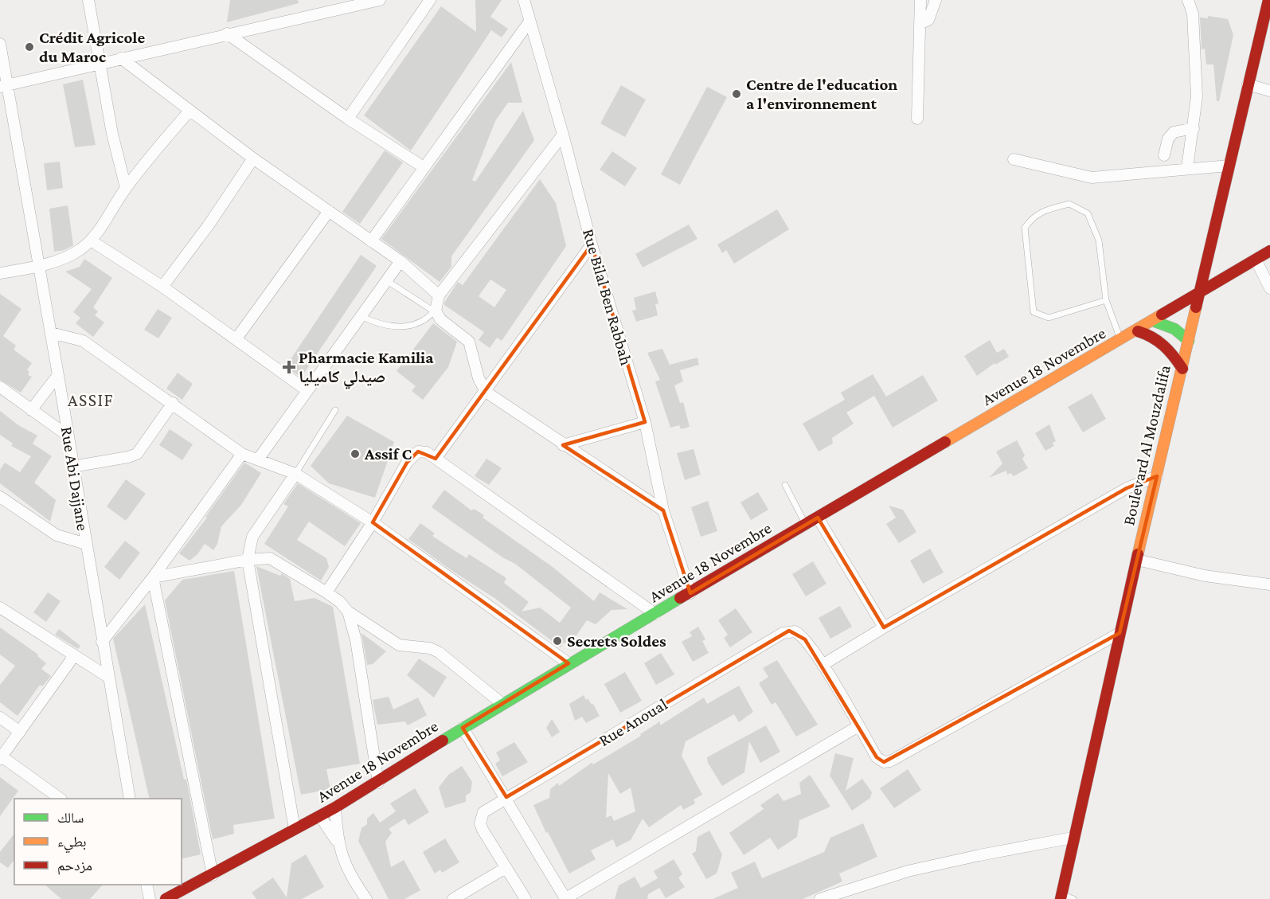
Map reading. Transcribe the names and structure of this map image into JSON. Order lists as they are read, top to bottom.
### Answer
{
  "streets": {
    "street": [
      "Rue Bilal Ben Rabbah",
      "Avenue 18 Novembre",
      "Boulevard Al Mouzdalifa",
      "Rue Abi Dajjane",
      "Rue Anoual"
    ]
  },
  "crossings": [
    ["Rue Bilal Ben Rabbah", "Avenue 18 Novembre"],
    ["Avenue 18 Novembre", "Boulevard Al Mouzdalifa"]
  ],
  "districts": ["ASSIF"],
  "places": {
    "other": [
      "Crédit Agricole du Maroc",
      "Centre de l'education a l'environnement",
      "Assif C",
      "Secrets Soldes"
    ],
    "health": ["Pharmacie Kamilia صيدلي كاميليا"]
  },
  "legend": ["سالك", "بطيء", "مزدحم"]
}
